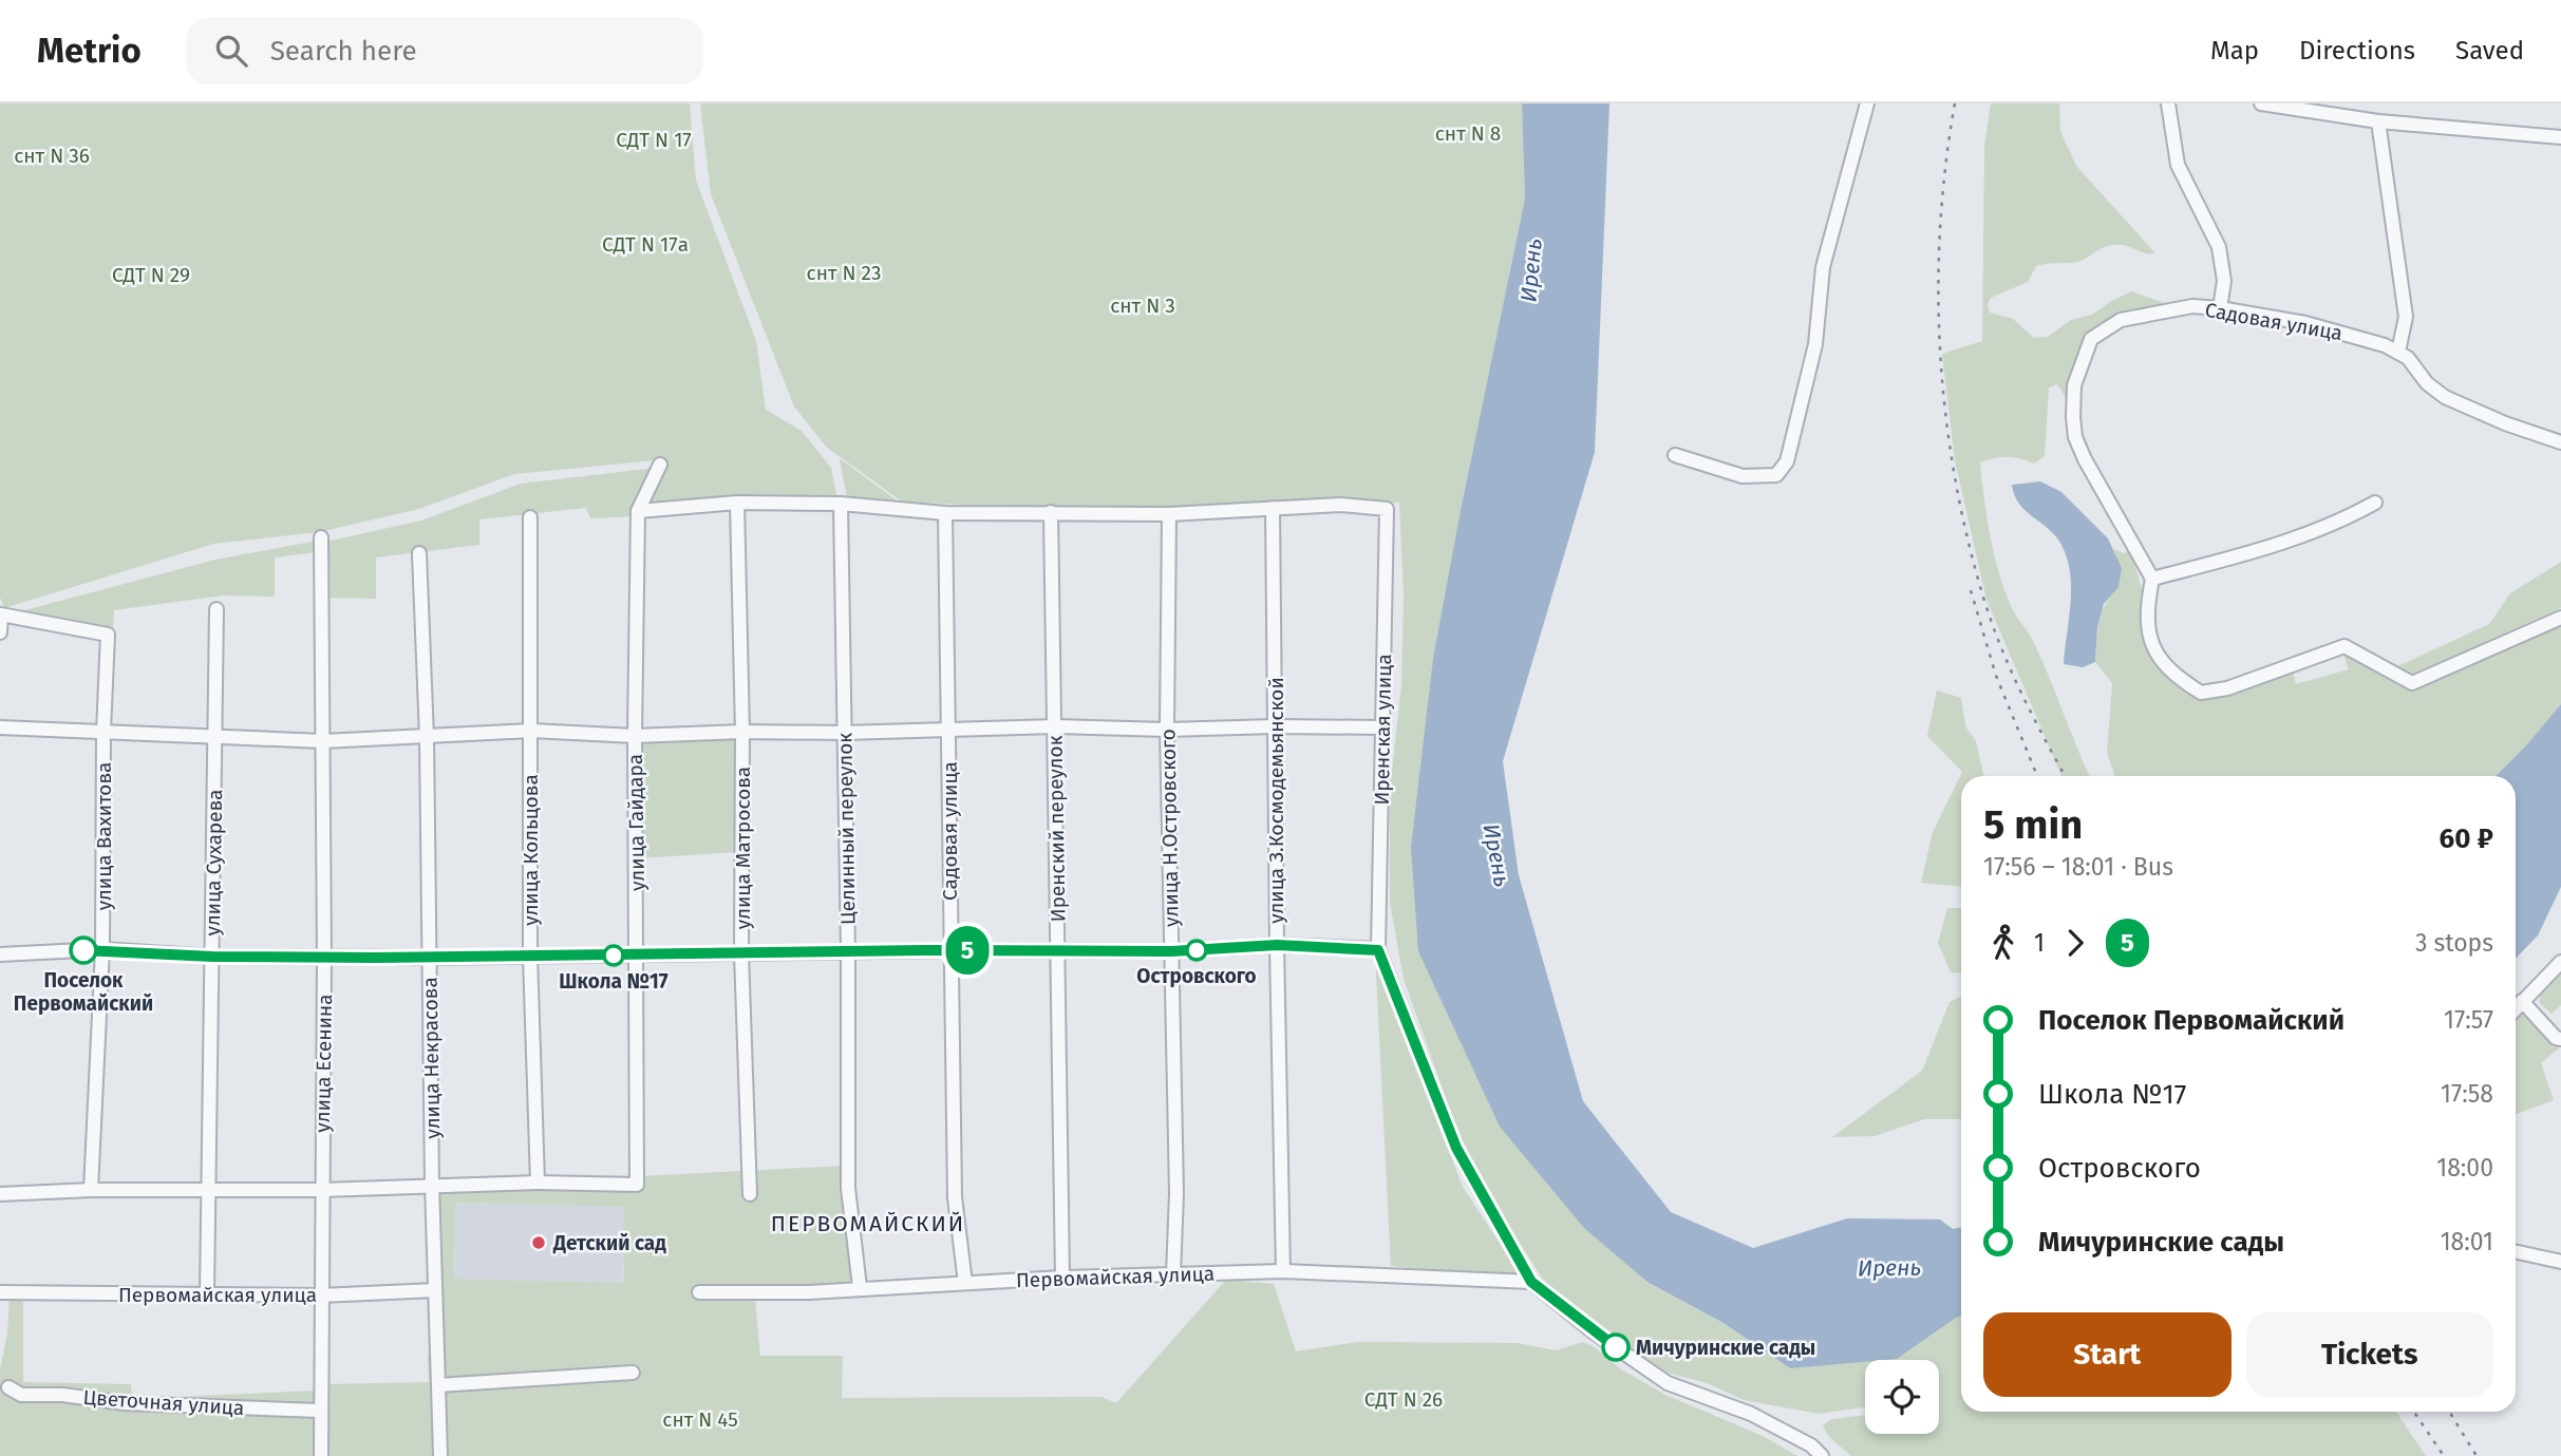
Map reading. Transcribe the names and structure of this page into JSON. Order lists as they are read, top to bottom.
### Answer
{
  "streets": {
    "street": [
      "Садовая улица",
      "Иренская улица",
      "улица З.Космодемьянской",
      "улица Гайдара",
      "улица Н.Островского",
      "Целинный переулок",
      "Иренский переулок",
      "улица Вахитова",
      "улица Матросова",
      "улица Кольцова",
      "улица Сухарева",
      "улица Некрасова",
      "улица Есенина",
      "Первомайская улица",
      "Цветочная улица"
    ]
  },
  "crossings": [
    ["Садовая улица", "Первомайская улица"],
    ["Иренская улица", "улица З.Космодемьянской"],
    ["улица З.Космодемьянской", "Первомайская улица"],
    ["улица Гайдара", "улица Кольцова"],
    ["улица Н.Островского", "Первомайская улица"],
    ["Целинный переулок", "Первомайская улица"],
    ["Иренский переулок", "Первомайская улица"],
    ["улица Сухарева", "Первомайская улица"],
    ["улица Некрасова", "Первомайская улица"],
    ["улица Есенина", "Первомайская улица"],
    ["улица Есенина", "Цветочная улица"]
  ],
  "districts": ["ПЕРВОМАЙСКИЙ"],
  "water": ["Ирень"],
  "parks": [
    "снт N 8",
    "СДТ N 17",
    "снт N 36",
    "СДТ N 17а",
    "снт N 23",
    "СДТ N 29",
    "снт N 3",
    "СДТ N 26",
    "снт N 45"
  ],
  "places": [
    "Поселок Первомайский",
    "Островского",
    "Школа №17",
    "Детский сад",
    "Мичуринские сады"
  ],
  "lines": ["bus line 5"],
  "page": {
    "header": "Metrio",
    "search": "Search here",
    "nav": ["Map", "Directions", "Saved"],
    "on_map": "5",
    "heading": ["5 min", "17:56 – 18:01 · Bus", "60 ₽"],
    "legs": ["1", "5", "3 stops"],
    "list": [
      {
        "name": "Поселок Первомайский",
        "value": "17:57"
      },
      {
        "name": "Школа №17",
        "value": "17:58"
      },
      {
        "name": "Островского",
        "value": "18:00"
      },
      {
        "name": "Мичуринские сады",
        "value": "18:01"
      }
    ],
    "buttons": ["Start", "Tickets"]
  }
}
